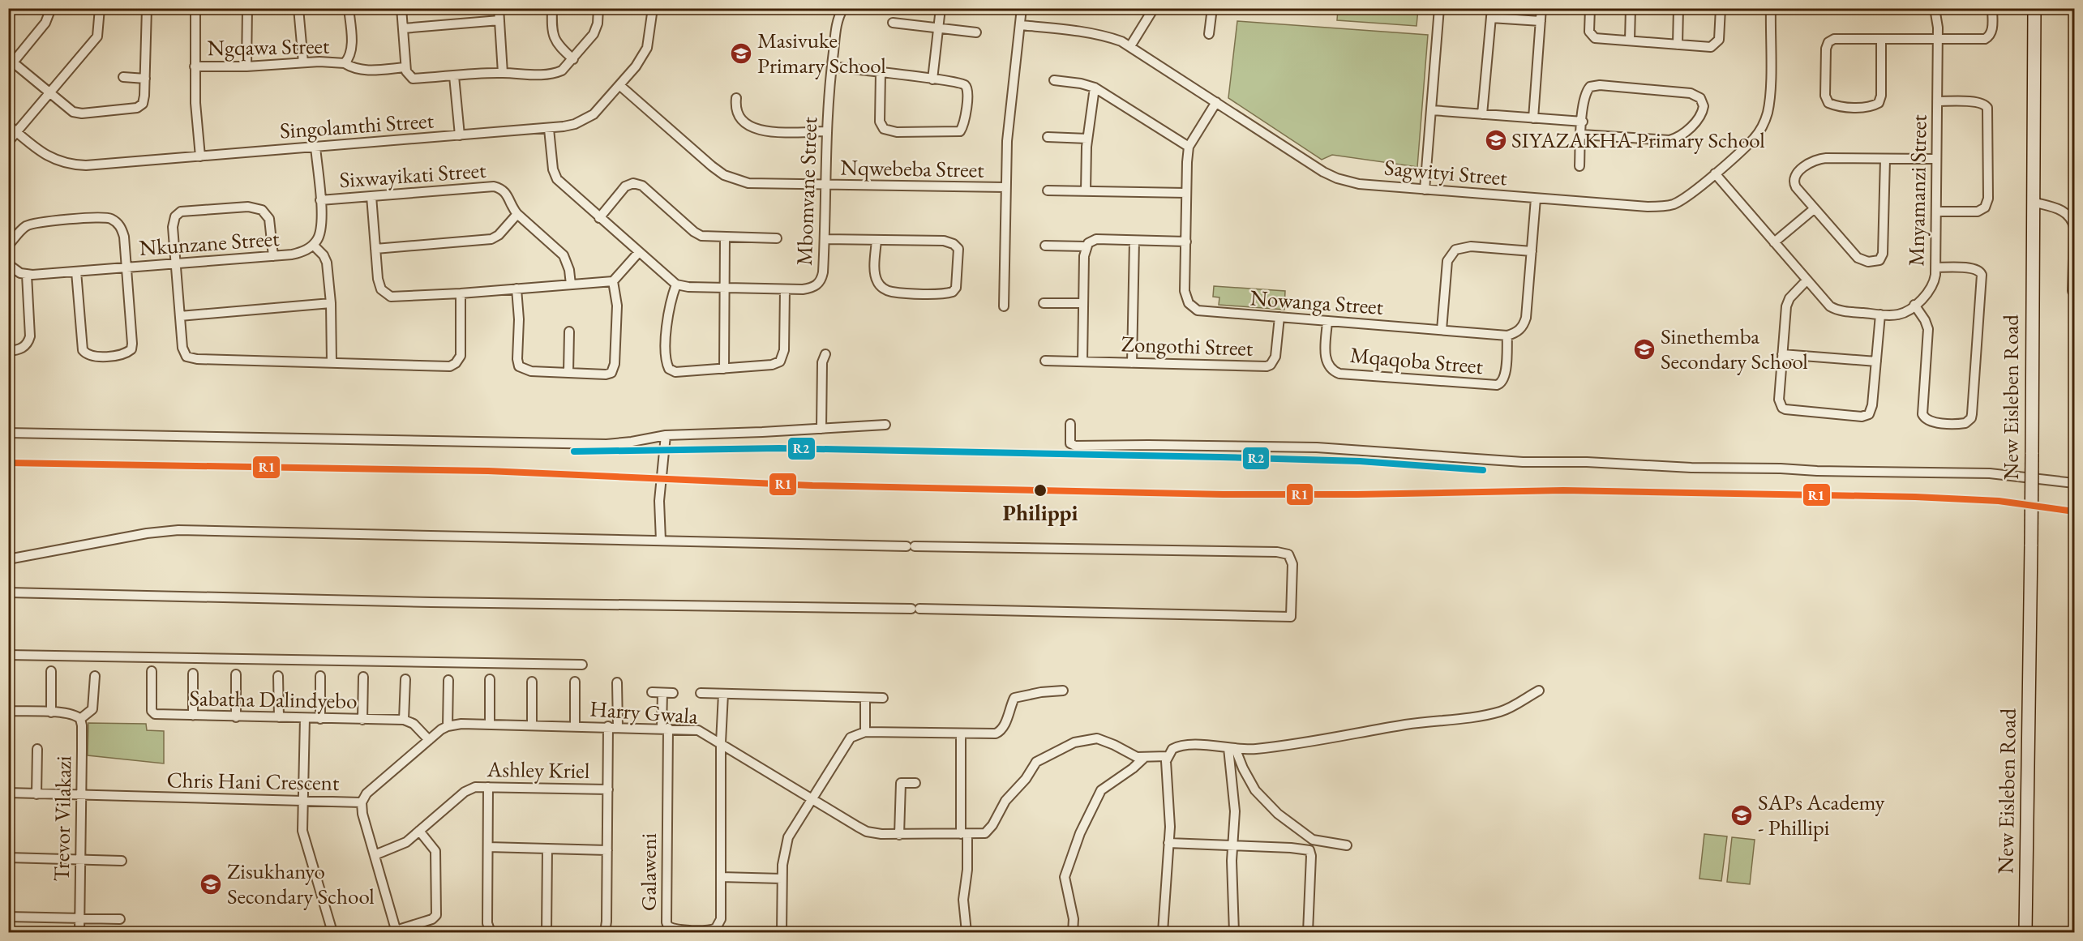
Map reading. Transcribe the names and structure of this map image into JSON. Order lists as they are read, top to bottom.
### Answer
{
  "streets": {
    "main road": ["New Eisleben Road"],
    "street": [
      "Ngqawa Street",
      "Singolamthi Street",
      "Nqwebeba Street",
      "Sagwityi Street",
      "Sixwayikati Street",
      "Mnyamanzi Street",
      "Mbomvane Street",
      "Nkunzane Street",
      "Nowanga Street",
      "Zongothi Street",
      "Mqaqoba Street",
      "Sabatha Dalindyebo",
      "Harry Gwala",
      "Ashley Kriel",
      "Chris Hani Crescent",
      "Trevor Vilakazi",
      "Galaweni"
    ]
  },
  "crossings": [
    ["Singolamthi Street", "Nqwebeba Street"],
    ["Nqwebeba Street", "Mbomvane Street"],
    ["Sagwityi Street", "Mnyamanzi Street"],
    ["Sagwityi Street", "Nowanga Street"],
    ["Nowanga Street", "Zongothi Street"],
    ["Nowanga Street", "Mqaqoba Street"],
    ["Harry Gwala", "Galaweni"],
    ["Ashley Kriel", "Chris Hani Crescent"],
    ["Chris Hani Crescent", "Trevor Vilakazi"]
  ],
  "places": {
    "school or university": [
      "Masivuke Primary School",
      "SIYAZAKHA Primary School",
      "Sinethemba Secondary School",
      "SAPs Academy - Phillipi",
      "Zisukhanyo Secondary School"
    ],
    "other": ["Philippi"]
  },
  "lines": ["transit line R2", "transit line R1"]
}
